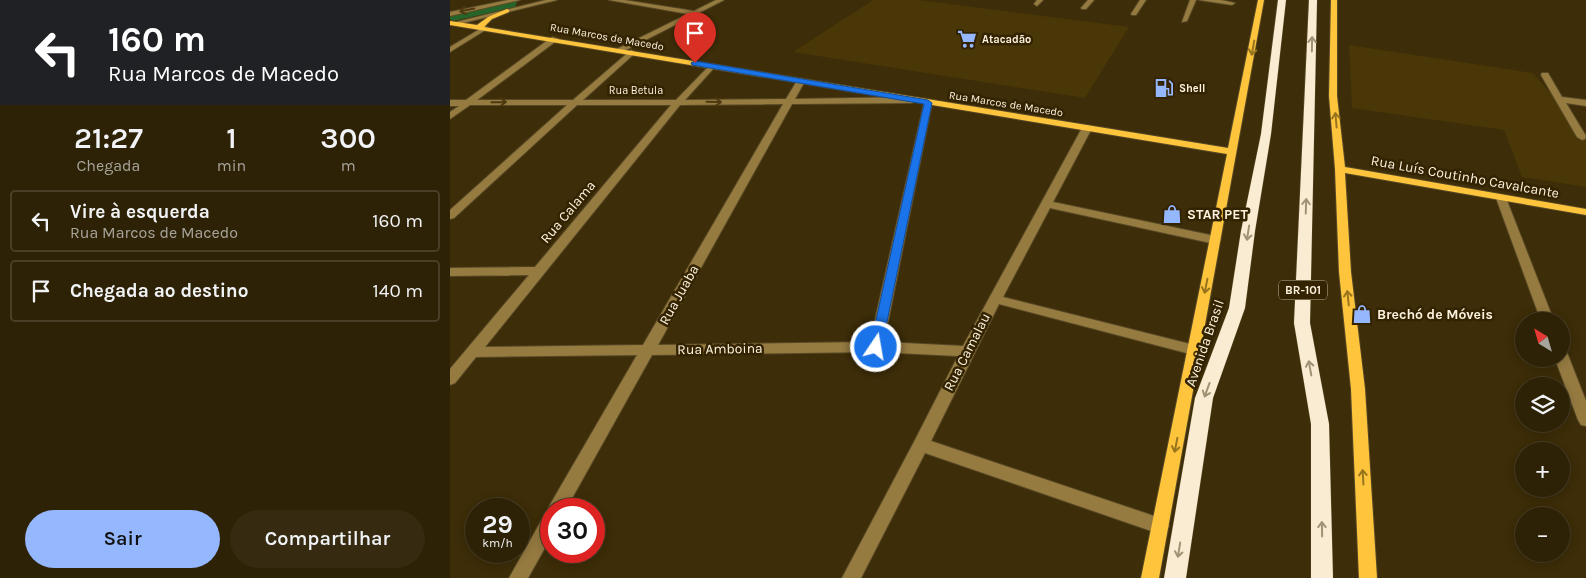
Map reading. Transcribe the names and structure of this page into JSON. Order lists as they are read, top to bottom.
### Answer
{
  "streets": {
    "highway": ["BR-101", "Avenida Brasil"],
    "main road": ["Rua Marcos de Macedo", "Rua Luís Coutinho Cavalcante"],
    "street": [
      "Rua Betula",
      "Rua Calama",
      "Rua Juaba",
      "Rua Amboina",
      "Rua Camalau"
    ]
  },
  "crossings": [
    ["Rua Marcos de Macedo", "Rua Betula"],
    ["Rua Marcos de Macedo", "Rua Calama"],
    ["Rua Marcos de Macedo", "Rua Juaba"],
    ["Rua Marcos de Macedo", "Avenida Brasil"],
    ["Rua Marcos de Macedo", "Rua Camalau"],
    ["Rua Betula", "Rua Calama"],
    ["Rua Betula", "Rua Juaba"],
    ["Rua Calama", "Rua Amboina"],
    ["Rua Juaba", "Rua Amboina"],
    ["Rua Amboina", "Rua Camalau"]
  ],
  "places": {
    "supermarket": ["Atacadão"],
    "fuel station": ["Shell"],
    "shop": ["STAR PET", "Brechó de Móveis"]
  },
  "north": "top left",
  "page": {
    "turn": ["160 m", "Rua Marcos de Macedo"],
    "eta": [
      "21:27",
      "Chegada",
      "1",
      "min",
      "300",
      "m"
    ],
    "list": [
      {
        "name": "Vire à esquerda",
        "note": "Rua Marcos de Macedo",
        "value": "160 m"
      },
      {
        "name": "Chegada ao destino",
        "value": "140 m"
      }
    ],
    "map_buttons": ["+", "−"],
    "speed": "29 km/h",
    "limit": "30",
    "buttons": ["Sair", "Compartilhar"]
  }
}
